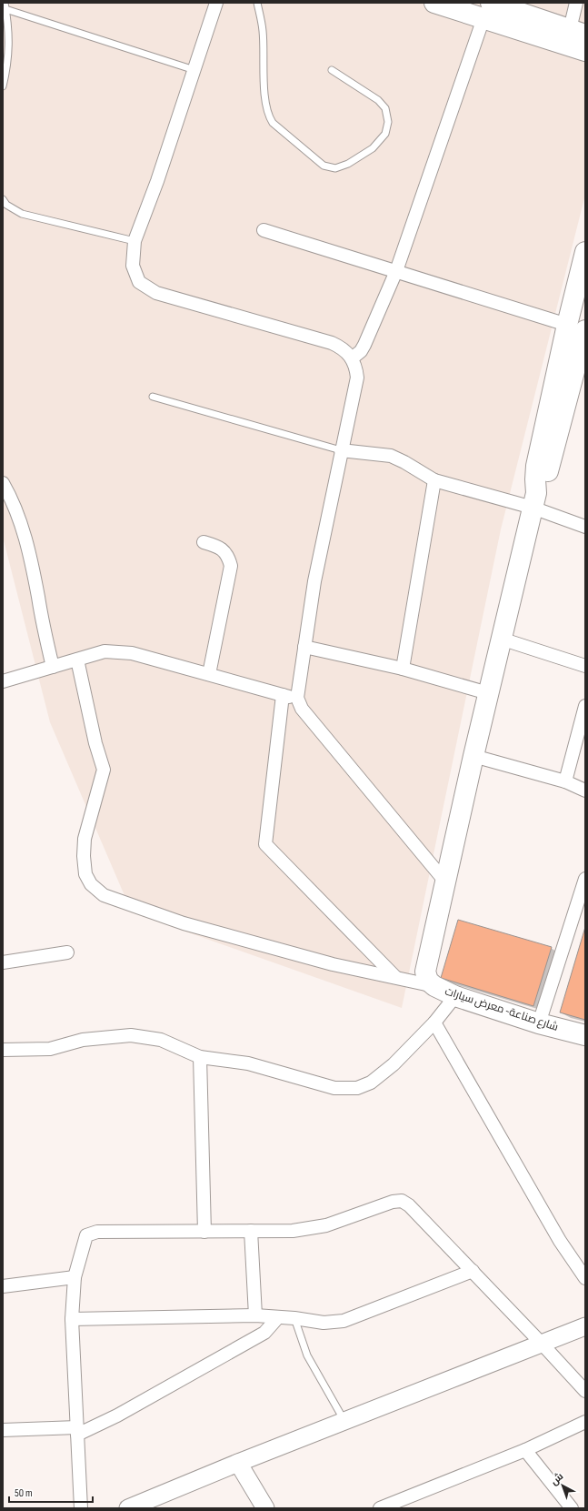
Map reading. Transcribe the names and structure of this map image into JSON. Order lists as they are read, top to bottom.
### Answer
{
  "streets": {
    "main road": ["شارع صناعة- معرض سيارات"]
  },
  "scale_bar": "50 m",
  "north": "top left"
}
